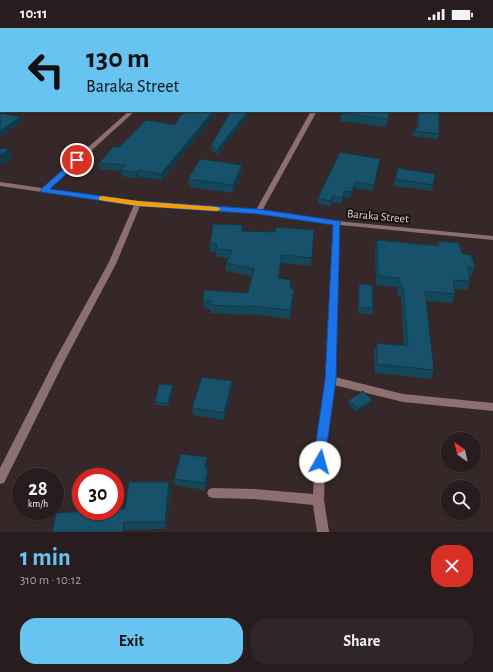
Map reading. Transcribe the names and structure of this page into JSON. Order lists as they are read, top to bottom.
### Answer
{
  "streets": {
    "street": ["Baraka Street"]
  },
  "north": "top left",
  "page": {
    "status": "10:11",
    "turn": ["130 m", "Baraka Street"],
    "speed": "28 km/h",
    "limit": "30",
    "heading": ["1 min", "310 m · 10:12"],
    "buttons": ["Exit", "Share"]
  }
}
